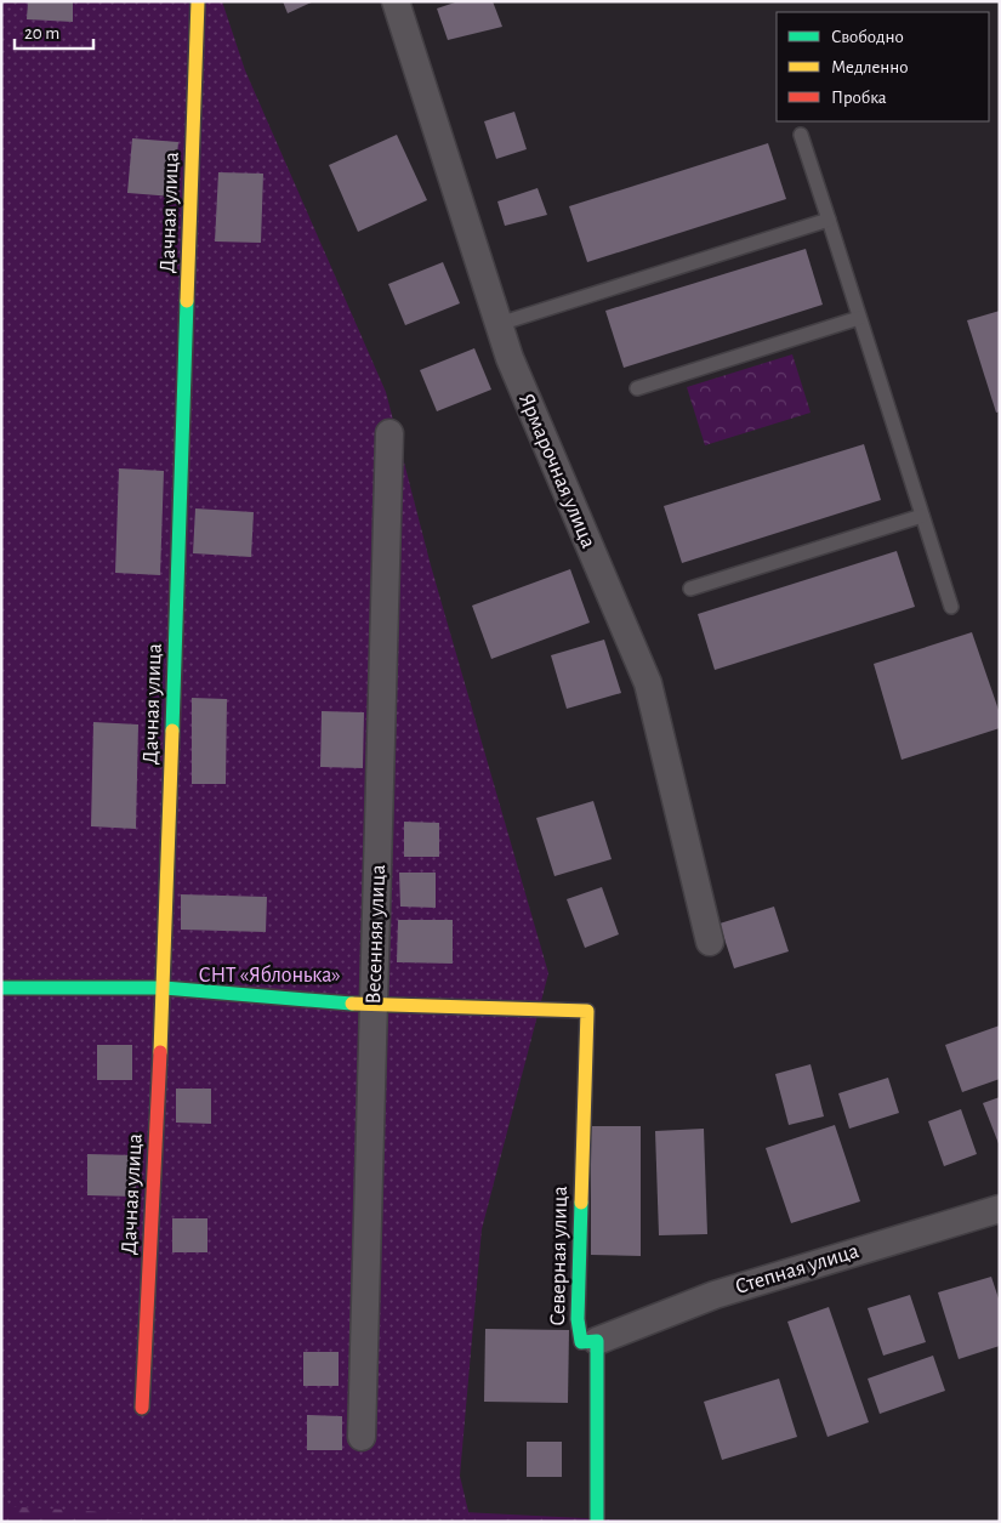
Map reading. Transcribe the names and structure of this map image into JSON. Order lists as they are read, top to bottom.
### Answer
{
  "streets": {
    "street": [
      "Дачная улица",
      "Ярмарочная улица",
      "Весенняя улица",
      "Северная улица",
      "Степная улица"
    ]
  },
  "crossings": [
    ["Весенняя улица", "Северная улица"],
    ["Северная улица", "Степная улица"]
  ],
  "parks": ["СНТ «Яблонька»"],
  "legend": ["Свободно", "Медленно", "Пробка"],
  "scale_bar": "20 m"
}
